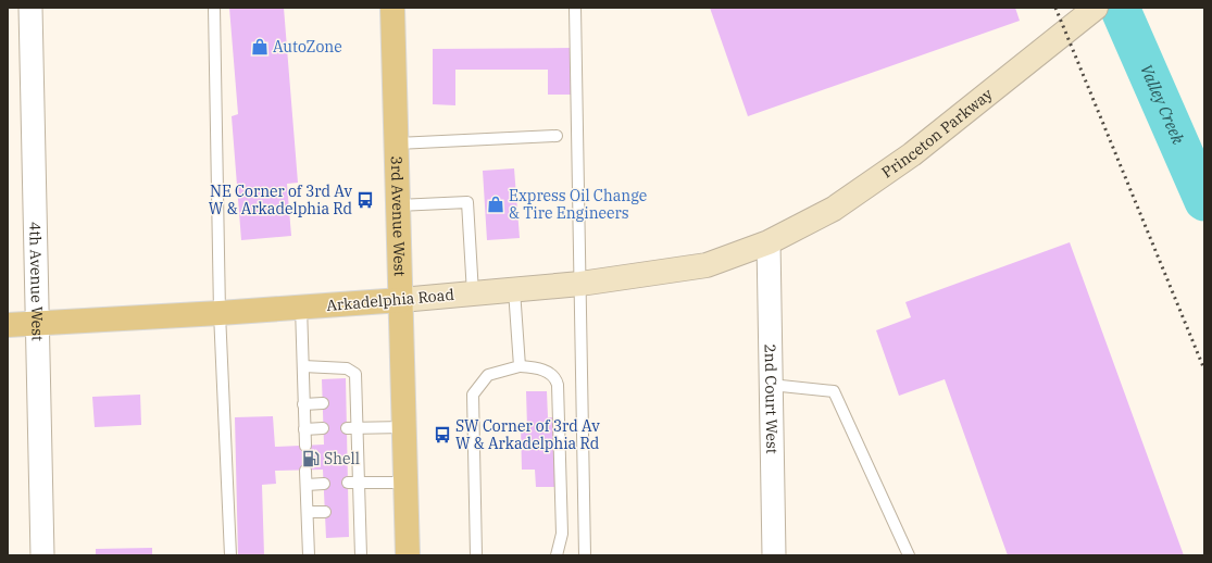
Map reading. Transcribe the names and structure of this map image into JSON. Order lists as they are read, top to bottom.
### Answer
{
  "streets": {
    "main road": ["Princeton Parkway", "3rd Avenue West", "Arkadelphia Road"],
    "street": ["4th Avenue West", "2nd Court West"]
  },
  "crossings": [
    ["Princeton Parkway", "Arkadelphia Road"],
    ["Princeton Parkway", "2nd Court West"],
    ["3rd Avenue West", "Arkadelphia Road"],
    ["4th Avenue West", "Arkadelphia Road"],
    ["Arkadelphia Road", "2nd Court West"]
  ],
  "water": ["Valley Creek"],
  "places": {
    "shop": ["AutoZone", "Express Oil Change & Tire Engineers"],
    "bus stop": ["NE Corner of 3rd Av W & Arkadelphia Rd", "SW Corner of 3rd Av W & Arkadelphia Rd"],
    "fuel station": ["Shell"]
  }
}
